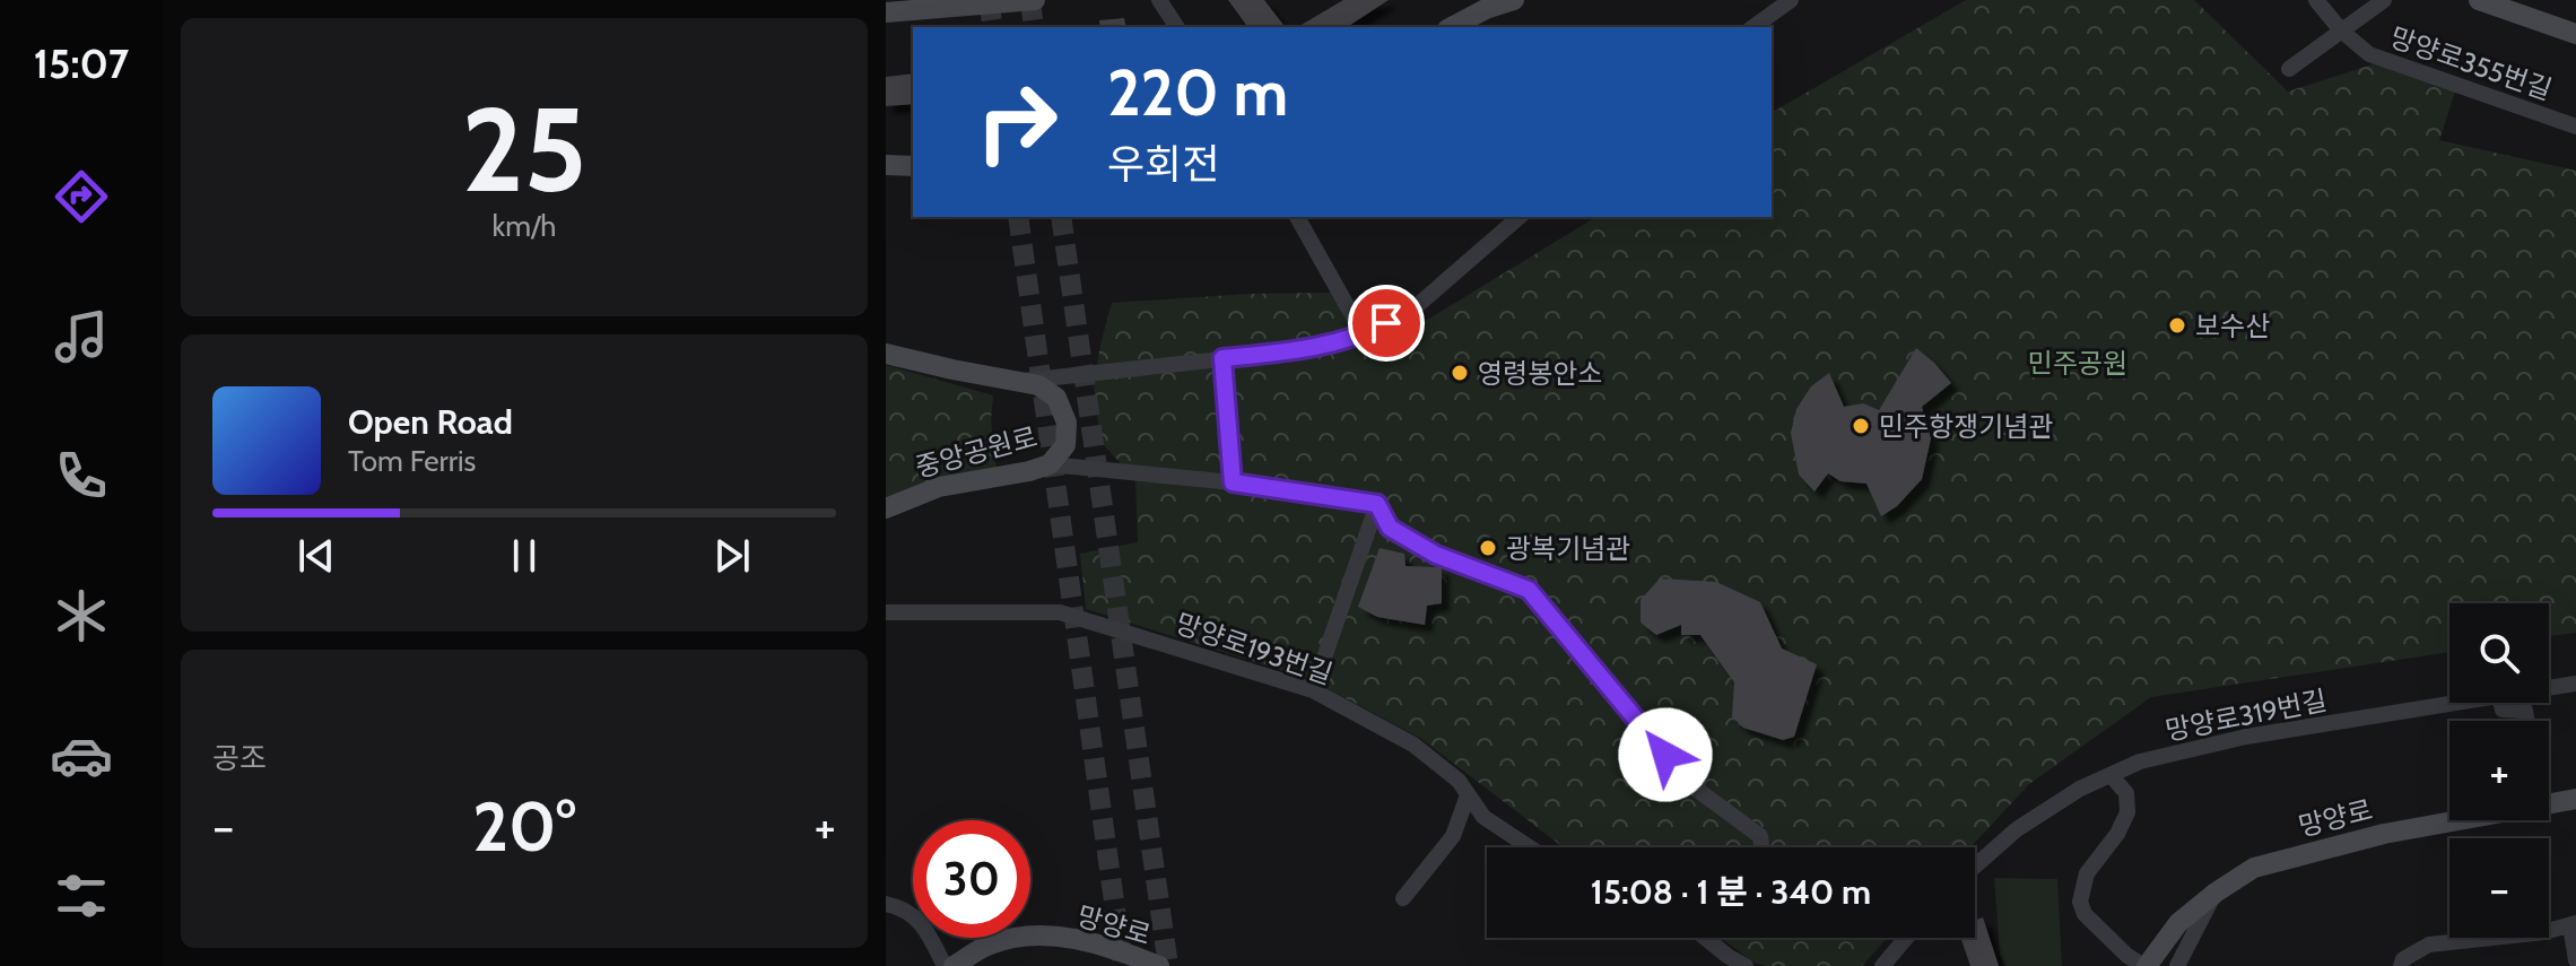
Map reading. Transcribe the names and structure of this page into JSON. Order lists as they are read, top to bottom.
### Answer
{
  "streets": {
    "main road": ["중앙공원로", "망양로"],
    "street": ["망양로355번길", "망양로193번길", "망양로319번길"]
  },
  "parks": ["민주공원"],
  "places": [
    "보수산",
    "영령봉안소",
    "민주항쟁기념관",
    "광복기념관"
  ],
  "page": {
    "tabs": "15:07",
    "tile": [
      ["25", "km/h"],
      "공조"
    ],
    "turn": ["220 m", "우회전"],
    "song": ["Open Road", "Tom Ferris"],
    "map_buttons": ["+", "−"],
    "heat": ["−", "20°", "+"],
    "limit": "30",
    "trip": "15:08 · 1 분 · 340 m"
  }
}
